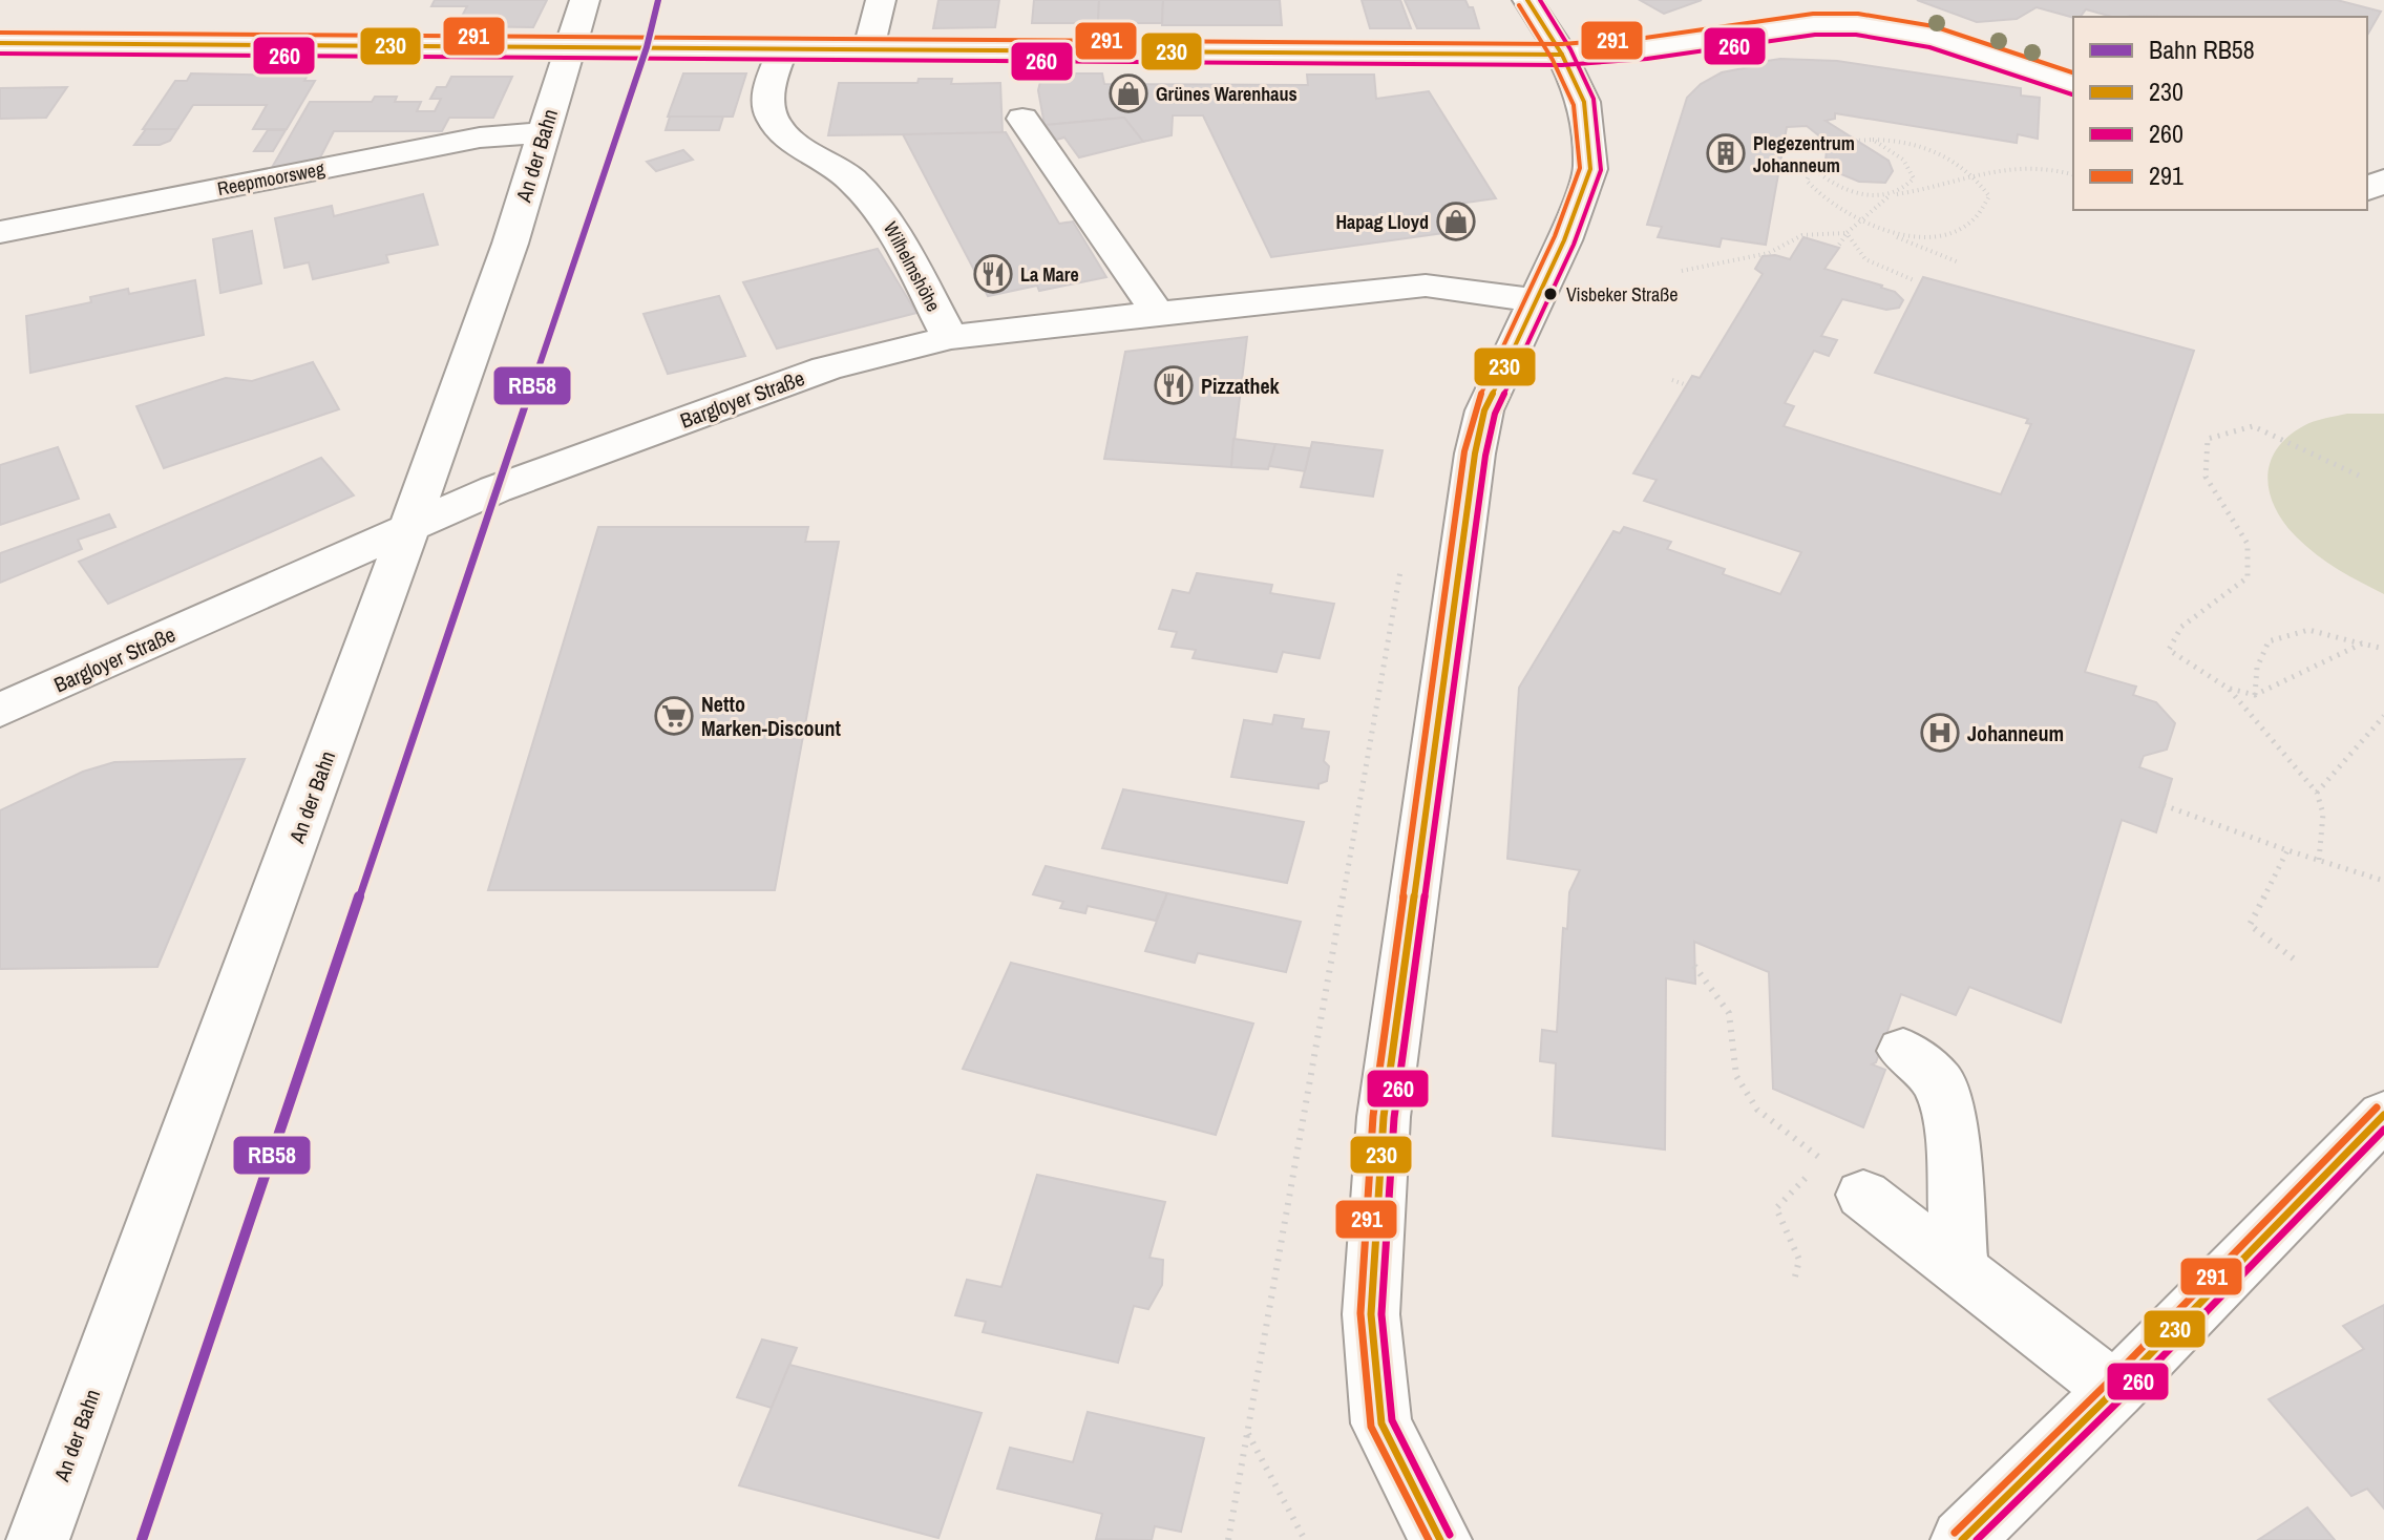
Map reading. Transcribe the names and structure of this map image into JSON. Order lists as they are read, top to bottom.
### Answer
{
  "streets": {
    "street": [
      "An der Bahn",
      "Reepmoorsweg",
      "Wilhelmshöhe",
      "Bargloyer Straße"
    ]
  },
  "crossings": [
    ["An der Bahn", "Reepmoorsweg"],
    ["An der Bahn", "Bargloyer Straße"],
    ["Wilhelmshöhe", "Bargloyer Straße"]
  ],
  "places": {
    "shop": ["Grünes Warenhaus", "Hapag Lloyd"],
    "building": ["Plegezentrum Johanneum"],
    "restaurant": ["La Mare", "Pizzathek"],
    "other": ["Visbeker Straße"],
    "supermarket": ["Netto Marken-Discount"],
    "hospital": ["Johanneum"]
  },
  "lines": [
    "rail line RB58",
    "transit line 230",
    "transit line 260",
    "transit line 291"
  ],
  "legend": [
    "Bahn RB58",
    "230",
    "260",
    "291"
  ]
}
